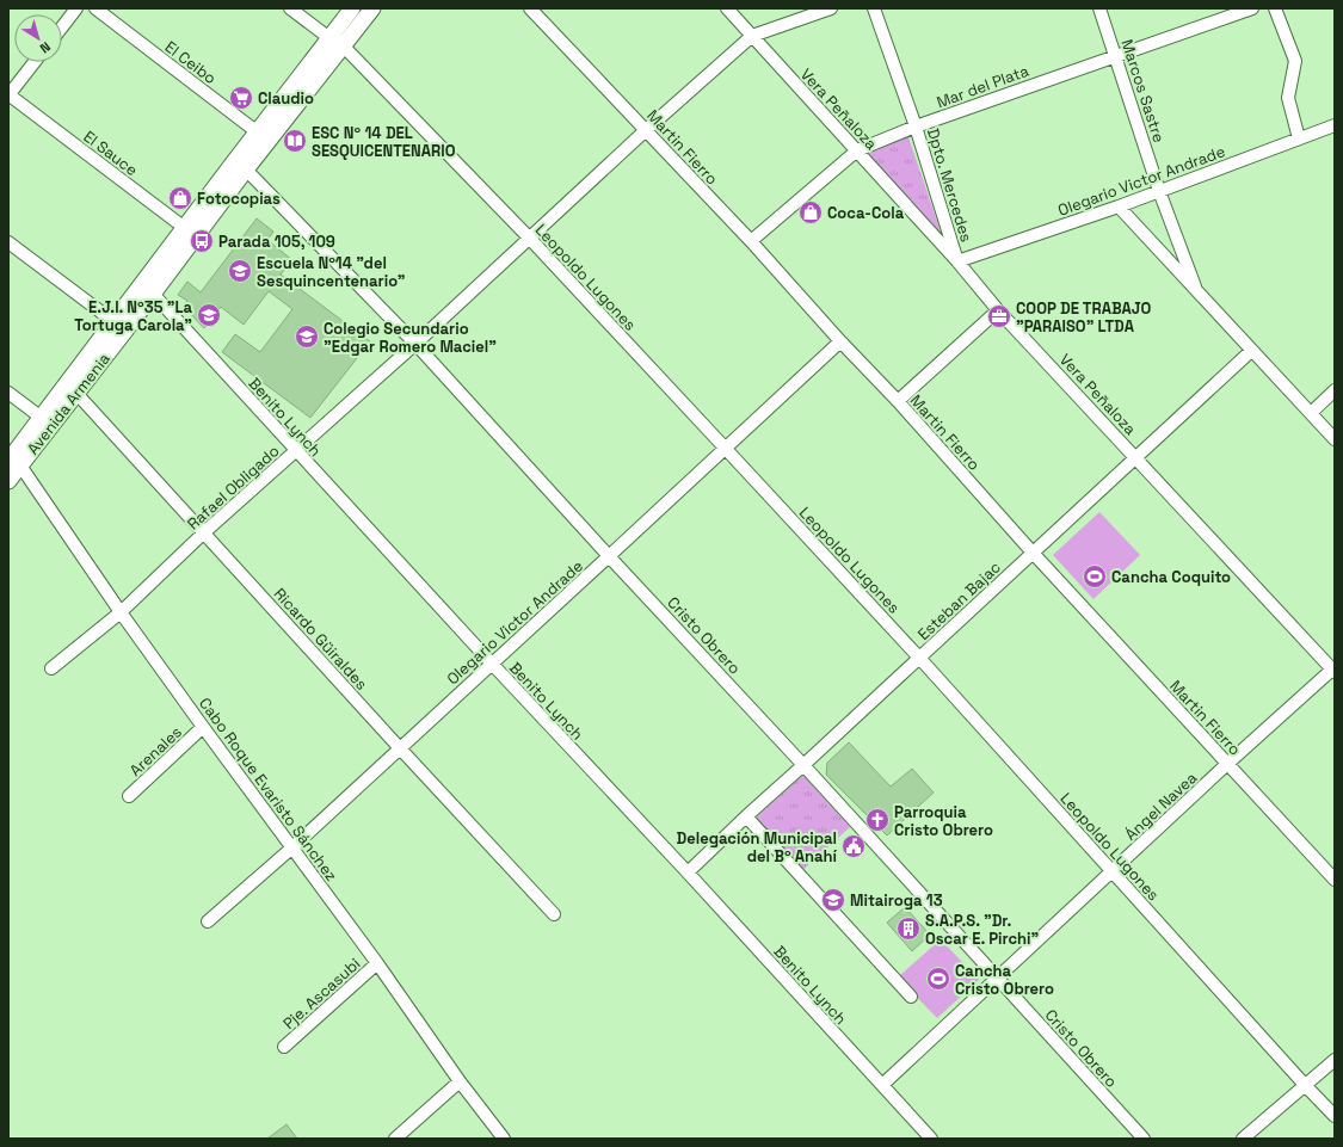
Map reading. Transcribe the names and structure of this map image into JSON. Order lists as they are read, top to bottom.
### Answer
{
  "streets": {
    "main road": ["Avenida Armenia"],
    "street": [
      "El Ceibo",
      "Mar del Plata",
      "Marcos Sastre",
      "Vera Peñaloza",
      "Martin Fierro",
      "El Sauce",
      "Olegario Victor Andrade",
      "Dpto. Mercedes",
      "Leopoldo Lugones",
      "Benito Lynch",
      "Rafael Obligado",
      "Esteban Bajac",
      "Cristo Obrero",
      "Ricardo Güiraldes",
      "Arenales",
      "Cabo Roque Evaristo Sánchez",
      "Ángel Navea",
      "Pje. Ascasubi"
    ]
  },
  "crossings": [
    ["El Ceibo", "Avenida Armenia"],
    ["Mar del Plata", "Marcos Sastre"],
    ["Mar del Plata", "Vera Peñaloza"],
    ["Mar del Plata", "Martin Fierro"],
    ["Mar del Plata", "Dpto. Mercedes"],
    ["Marcos Sastre", "Olegario Victor Andrade"],
    ["Marcos Sastre", "Esteban Bajac"],
    ["Vera Peñaloza", "Olegario Victor Andrade"],
    ["Vera Peñaloza", "Dpto. Mercedes"],
    ["Vera Peñaloza", "Rafael Obligado"],
    ["Vera Peñaloza", "Esteban Bajac"],
    ["Vera Peñaloza", "Ángel Navea"],
    ["Martin Fierro", "Olegario Victor Andrade"],
    ["Martin Fierro", "Rafael Obligado"],
    ["Martin Fierro", "Esteban Bajac"],
    ["Martin Fierro", "Ángel Navea"],
    ["El Sauce", "Avenida Armenia"],
    ["Olegario Victor Andrade", "Dpto. Mercedes"],
    ["Olegario Victor Andrade", "Leopoldo Lugones"],
    ["Olegario Victor Andrade", "Benito Lynch"],
    ["Olegario Victor Andrade", "Cristo Obrero"],
    ["Olegario Victor Andrade", "Ricardo Güiraldes"],
    ["Olegario Victor Andrade", "Cabo Roque Evaristo Sánchez"],
    ["Leopoldo Lugones", "Avenida Armenia"],
    ["Leopoldo Lugones", "Rafael Obligado"],
    ["Leopoldo Lugones", "Esteban Bajac"],
    ["Leopoldo Lugones", "Ángel Navea"],
    ["Avenida Armenia", "Benito Lynch"],
    ["Avenida Armenia", "Cristo Obrero"],
    ["Avenida Armenia", "Ricardo Güiraldes"],
    ["Avenida Armenia", "Cabo Roque Evaristo Sánchez"],
    ["Benito Lynch", "Rafael Obligado"],
    ["Benito Lynch", "Esteban Bajac"],
    ["Benito Lynch", "Ángel Navea"],
    ["Rafael Obligado", "Cristo Obrero"],
    ["Rafael Obligado", "Ricardo Güiraldes"],
    ["Rafael Obligado", "Cabo Roque Evaristo Sánchez"],
    ["Esteban Bajac", "Cristo Obrero"],
    ["Cristo Obrero", "Ángel Navea"],
    ["Arenales", "Cabo Roque Evaristo Sánchez"],
    ["Cabo Roque Evaristo Sánchez", "Pje. Ascasubi"]
  ],
  "places": {
    "supermarket": ["Claudio"],
    "library": ["ESC Nº 14 DEL SESQUICENTENARIO"],
    "shop": ["Fotocopias", "Coca-Cola"],
    "bus stop": ["Parada 105, 109"],
    "school or university": [
      "Escuela Nº14 \"del Sesquincentenario\"",
      "E.J.I. Nº35 \"La Tortuga Carola\"",
      "Colegio Secundario \"Edgar Romero Maciel\"",
      "Mitairoga 13"
    ],
    "office": ["COOP DE TRABAJO \"PARAISO\" LTDA"],
    "sports": ["Cancha Coquito", "Cancha Cristo Obrero"],
    "church": ["Parroquia Cristo Obrero"],
    "public building": ["Delegación Municipal del Bº Anahí"],
    "building": ["S.A.P.S. \"Dr. Oscar E. Pirchi\""]
  },
  "north": "bottom right"
}
